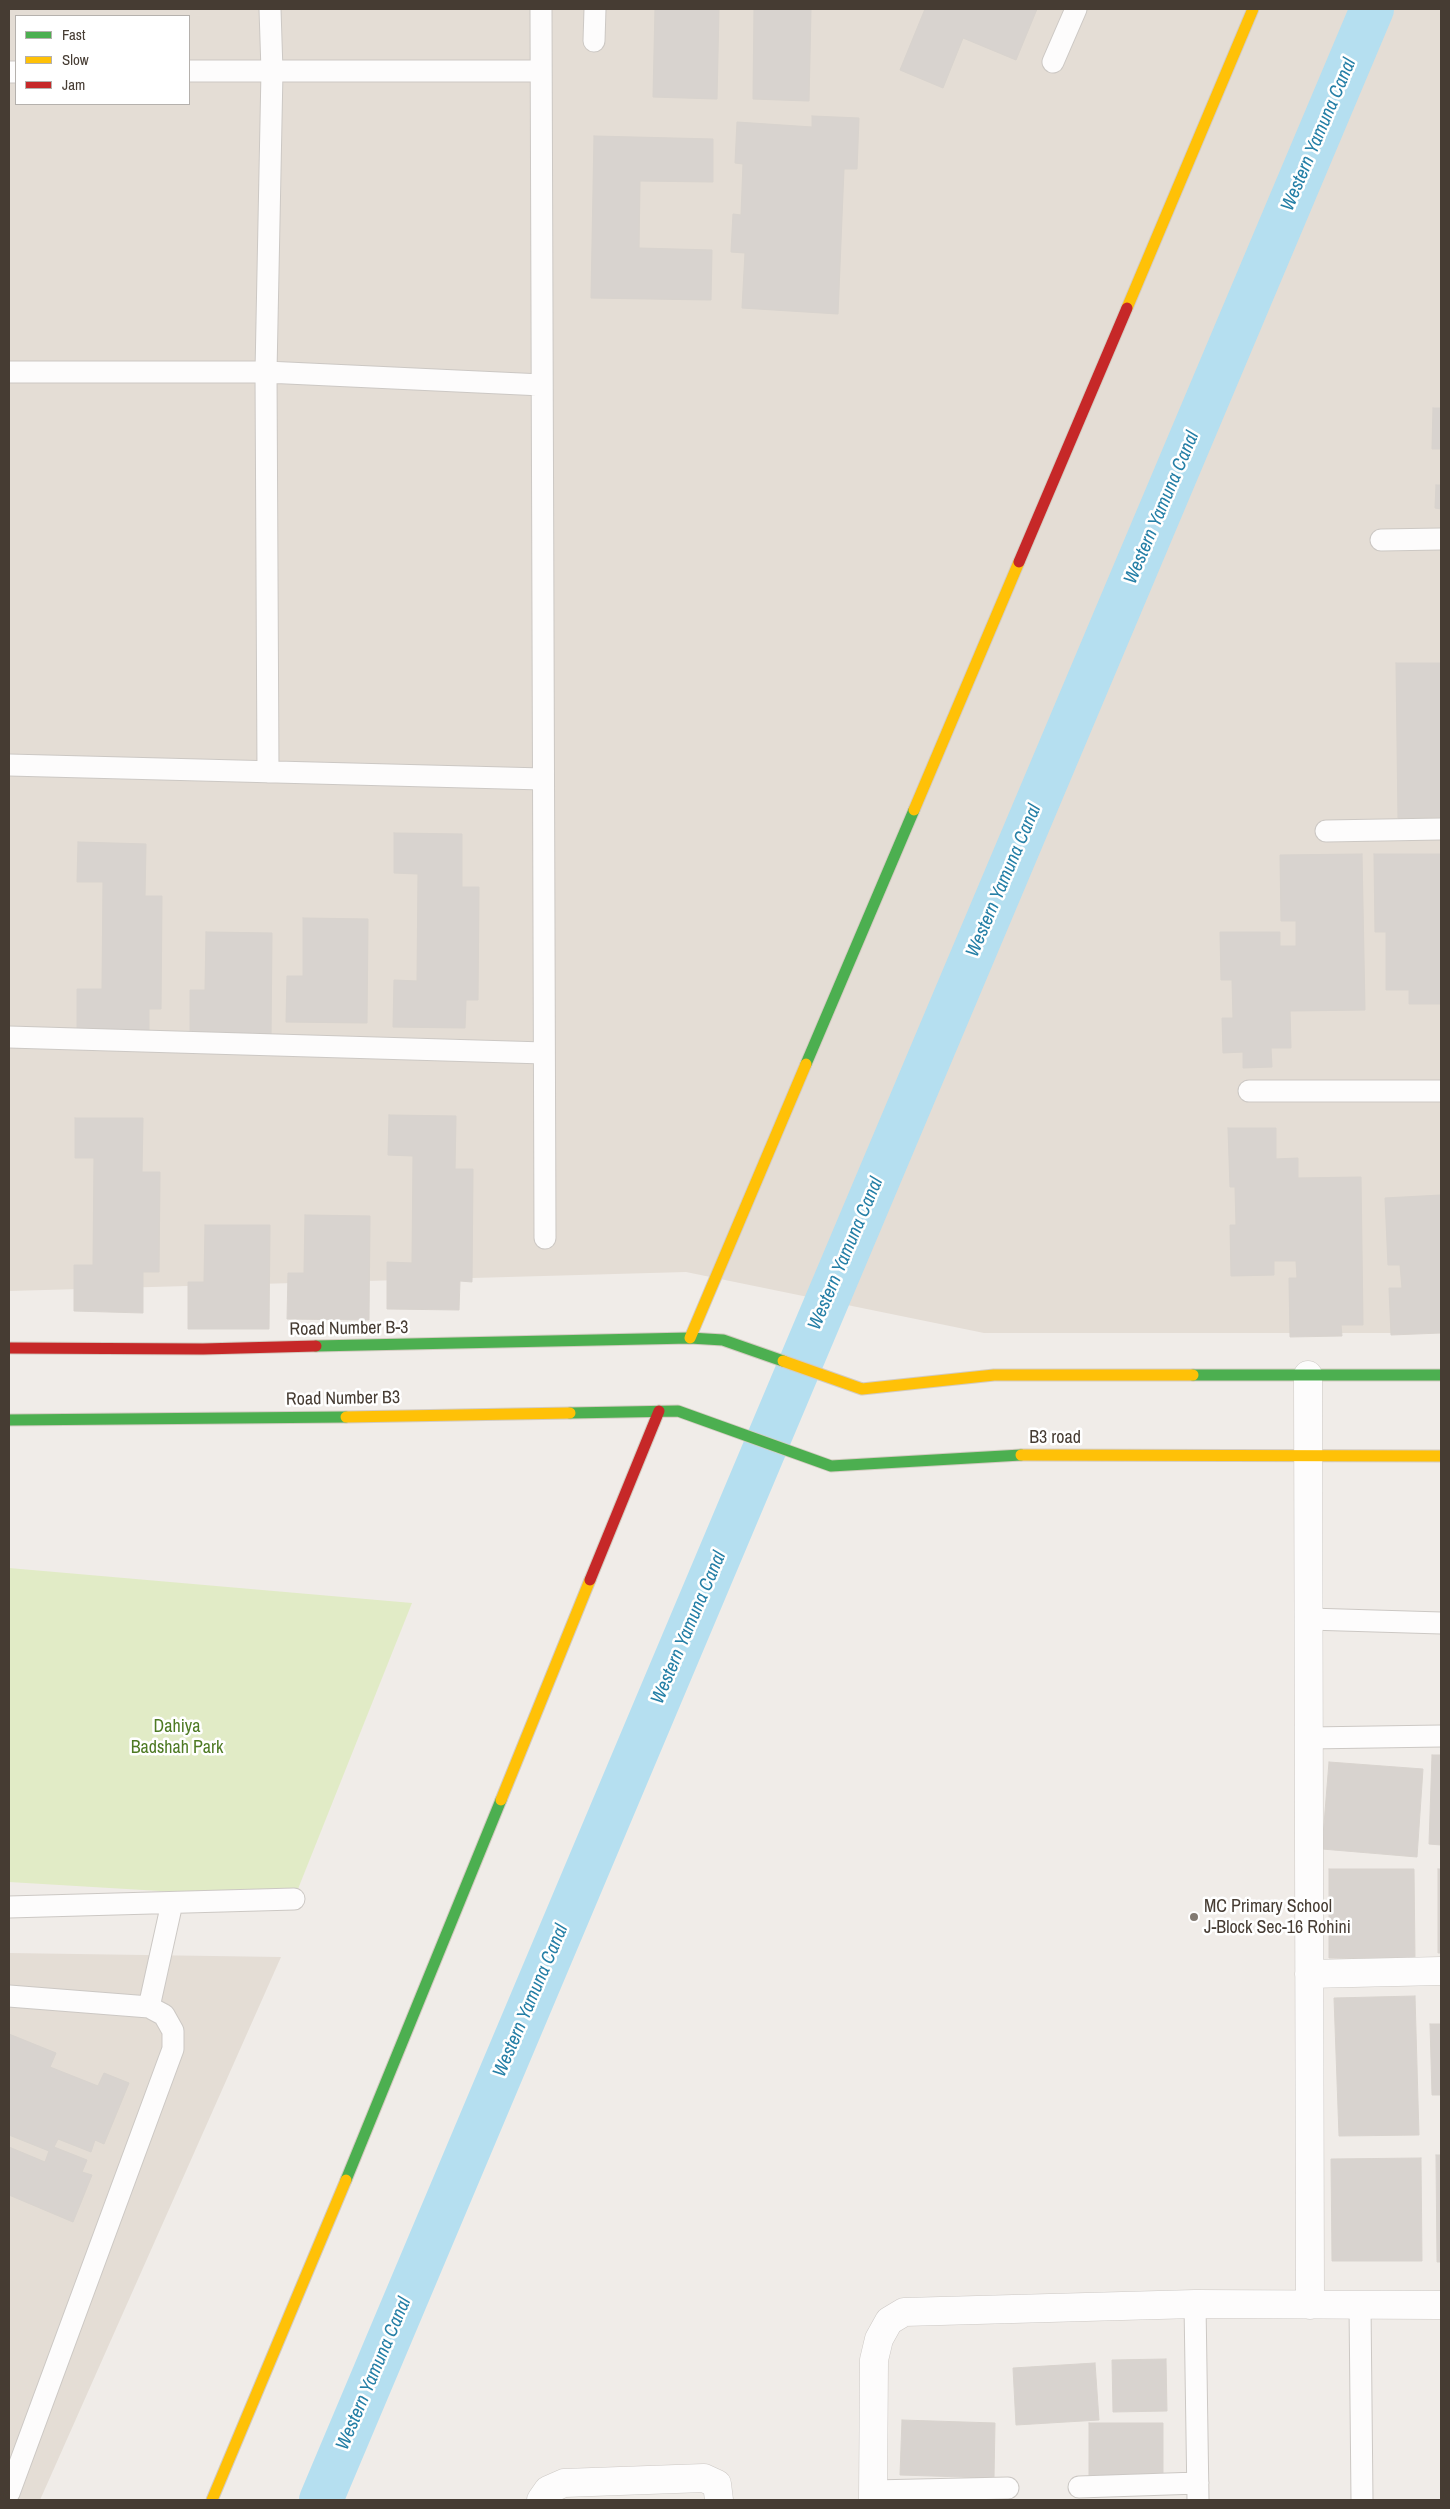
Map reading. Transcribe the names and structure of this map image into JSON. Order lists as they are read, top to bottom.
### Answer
{
  "streets": {
    "street": ["Road Number B-3", "Road Number B3", "B3 road"]
  },
  "crossings": [
    ["Road Number B3", "B3 road"]
  ],
  "water": ["Western Yamuna Canal"],
  "parks": ["Dahiya Badshah Park"],
  "places": ["MC Primary School J-Block Sec-16 Rohini"],
  "legend": ["Fast", "Slow", "Jam"]
}
